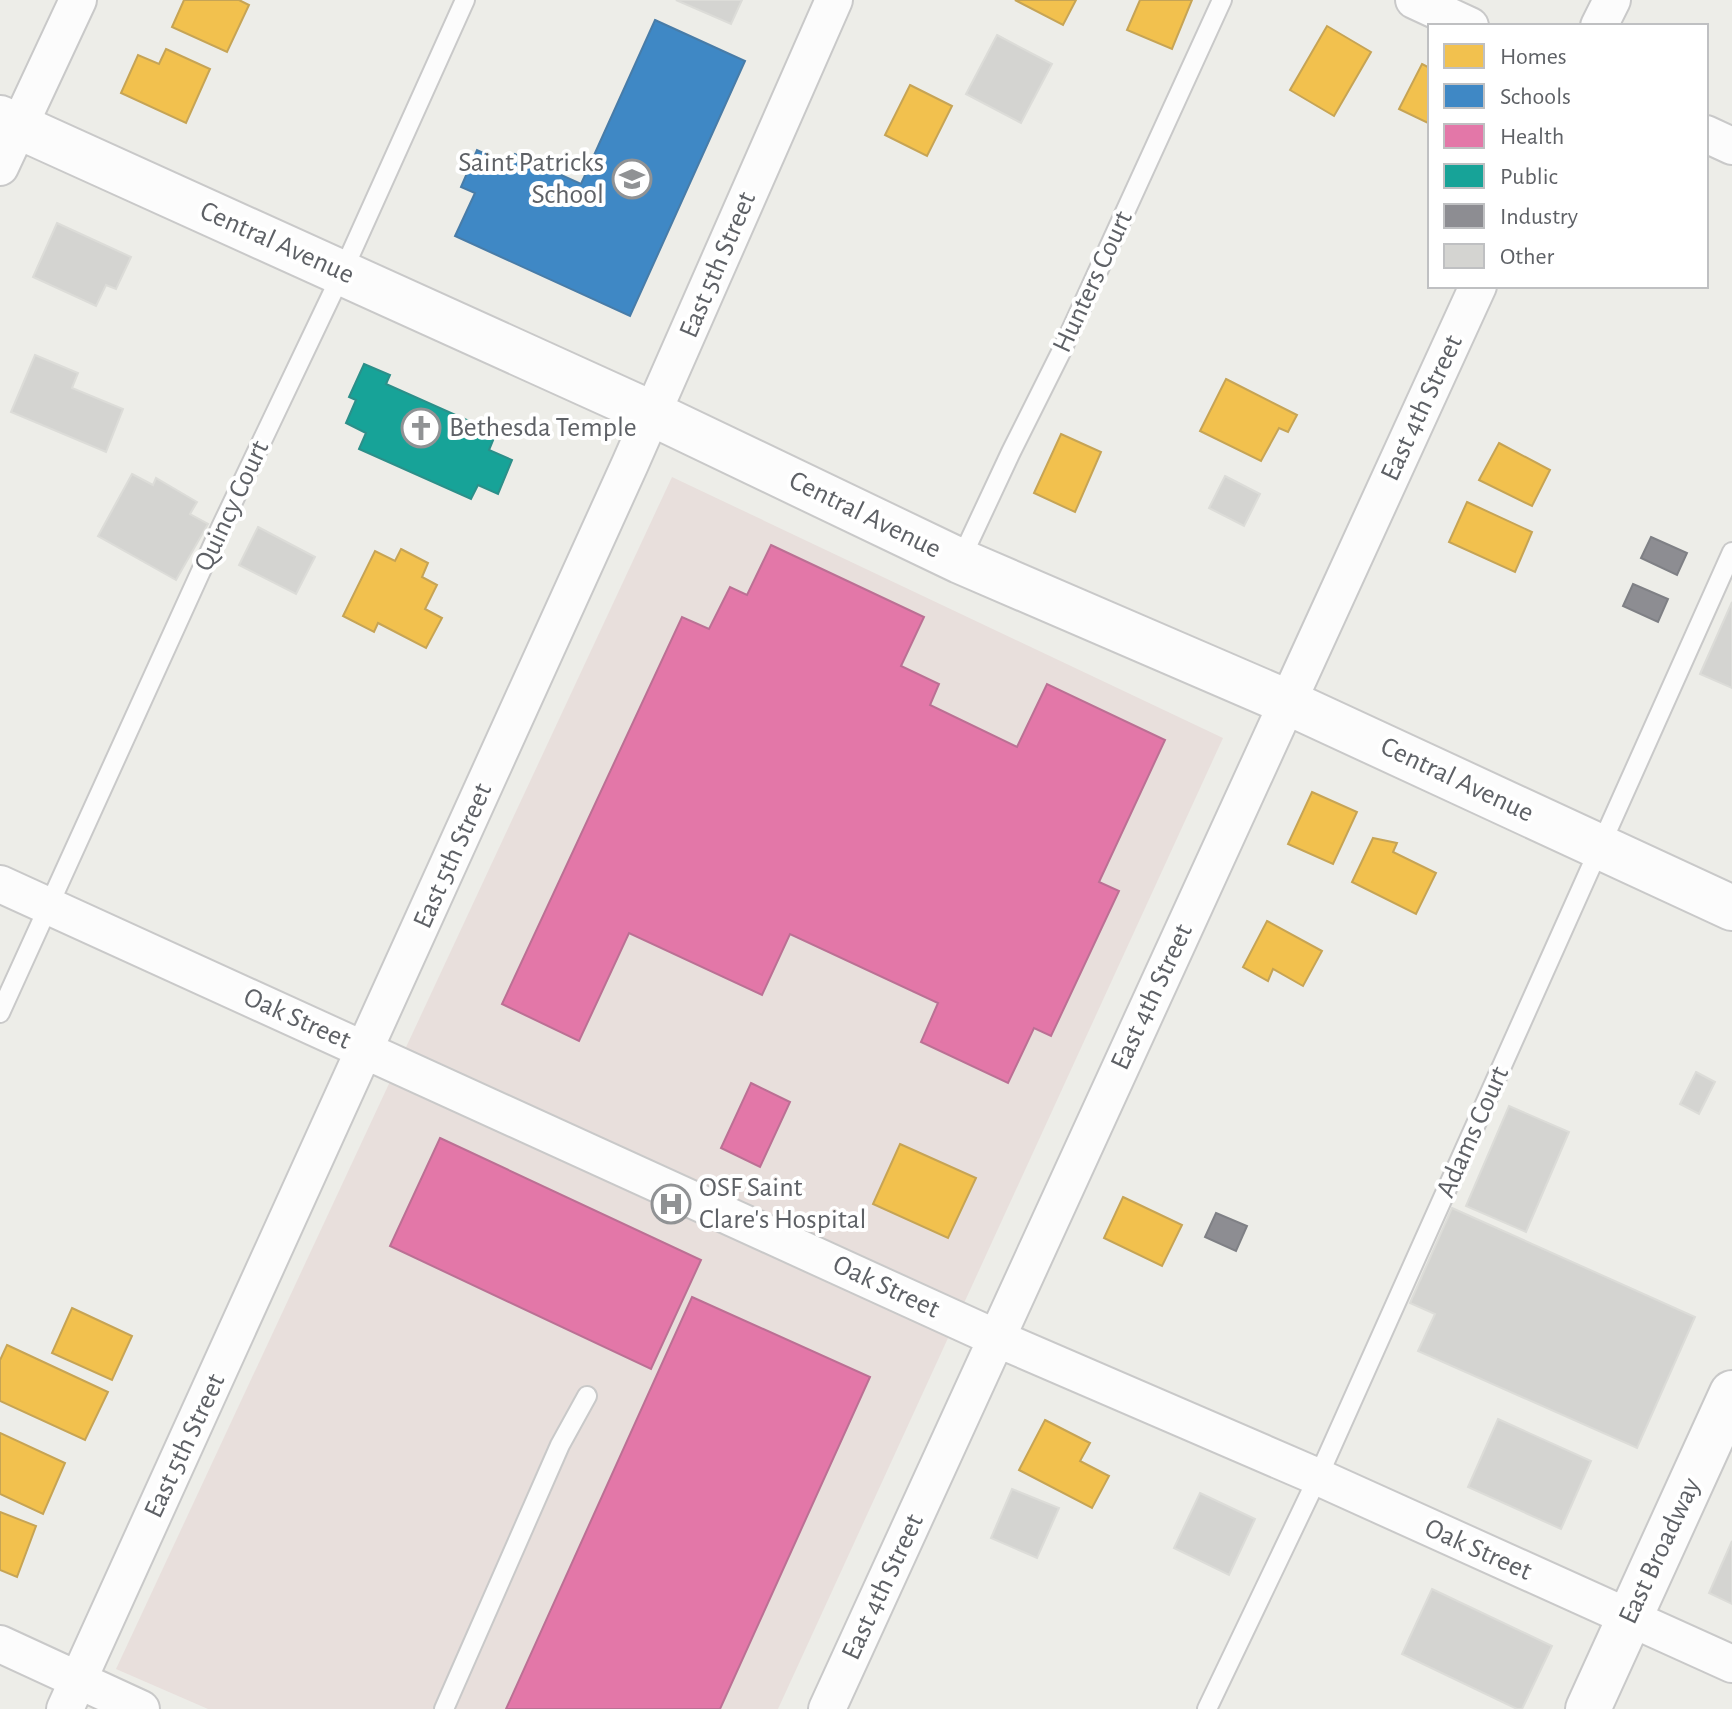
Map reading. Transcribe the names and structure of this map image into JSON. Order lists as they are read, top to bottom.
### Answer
{
  "streets": {
    "street": [
      "Central Avenue",
      "East 5th Street",
      "East 4th Street",
      "Oak Street",
      "East Broadway"
    ],
    "lane": ["Hunters Court", "Quincy Court", "Adams Court"]
  },
  "crossings": [
    ["Central Avenue", "East 5th Street"],
    ["Central Avenue", "Hunters Court"],
    ["Central Avenue", "East 4th Street"],
    ["Central Avenue", "Quincy Court"],
    ["Central Avenue", "Adams Court"],
    ["East 5th Street", "Oak Street"],
    ["East 4th Street", "Oak Street"],
    ["Quincy Court", "Oak Street"],
    ["Oak Street", "Adams Court"],
    ["Oak Street", "East Broadway"]
  ],
  "places": {
    "school or university": ["Saint Patricks School"],
    "church": ["Bethesda Temple"],
    "hospital": ["OSF Saint Clare's Hospital"]
  },
  "legend": [
    "Homes",
    "Schools",
    "Health",
    "Public",
    "Industry",
    "Other"
  ]
}
